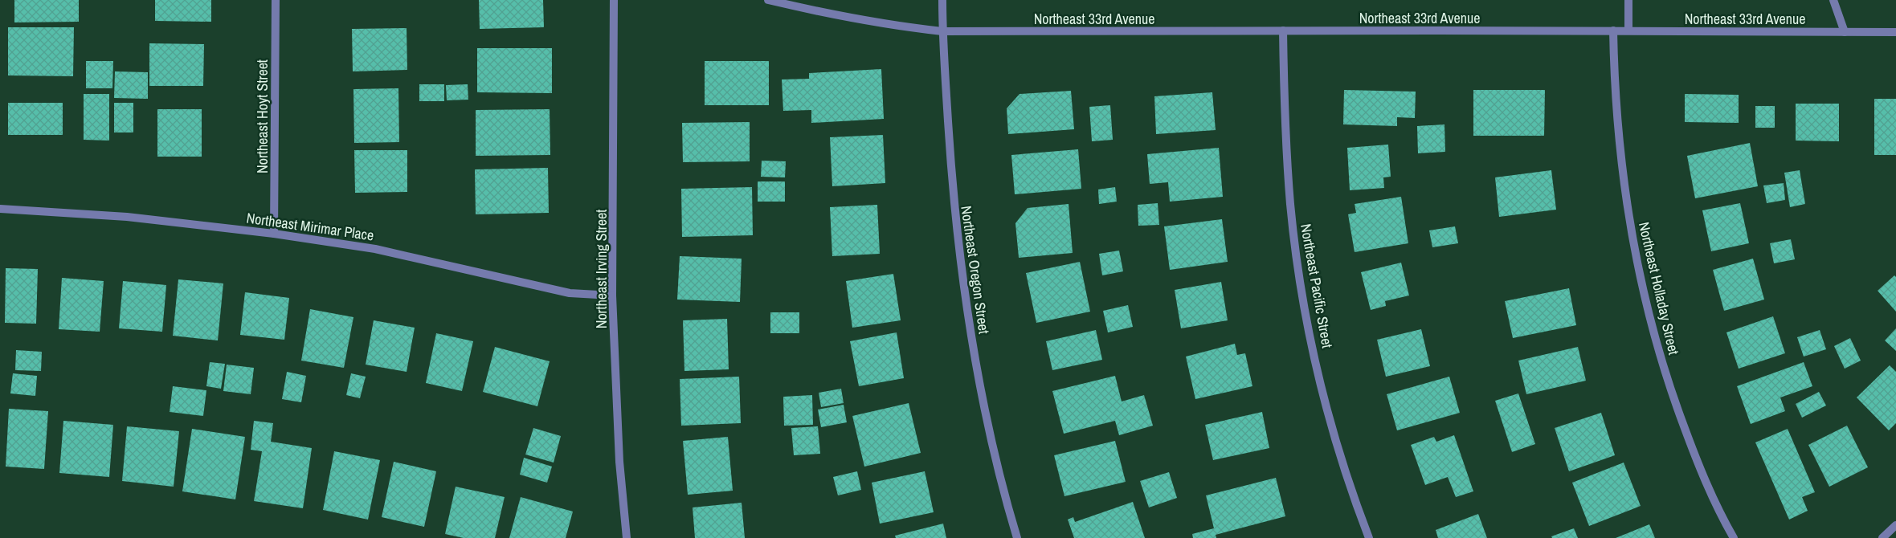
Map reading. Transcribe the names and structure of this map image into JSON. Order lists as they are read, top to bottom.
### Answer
{
  "streets": {
    "street": [
      "Northeast 33rd Avenue",
      "Northeast Hoyt Street",
      "Northeast Mirimar Place",
      "Northeast Irving Street",
      "Northeast Oregon Street",
      "Northeast Pacific Street",
      "Northeast Holladay Street"
    ]
  },
  "crossings": [
    ["Northeast 33rd Avenue", "Northeast Oregon Street"],
    ["Northeast 33rd Avenue", "Northeast Pacific Street"],
    ["Northeast 33rd Avenue", "Northeast Holladay Street"],
    ["Northeast Hoyt Street", "Northeast Mirimar Place"],
    ["Northeast Mirimar Place", "Northeast Irving Street"]
  ]
}
